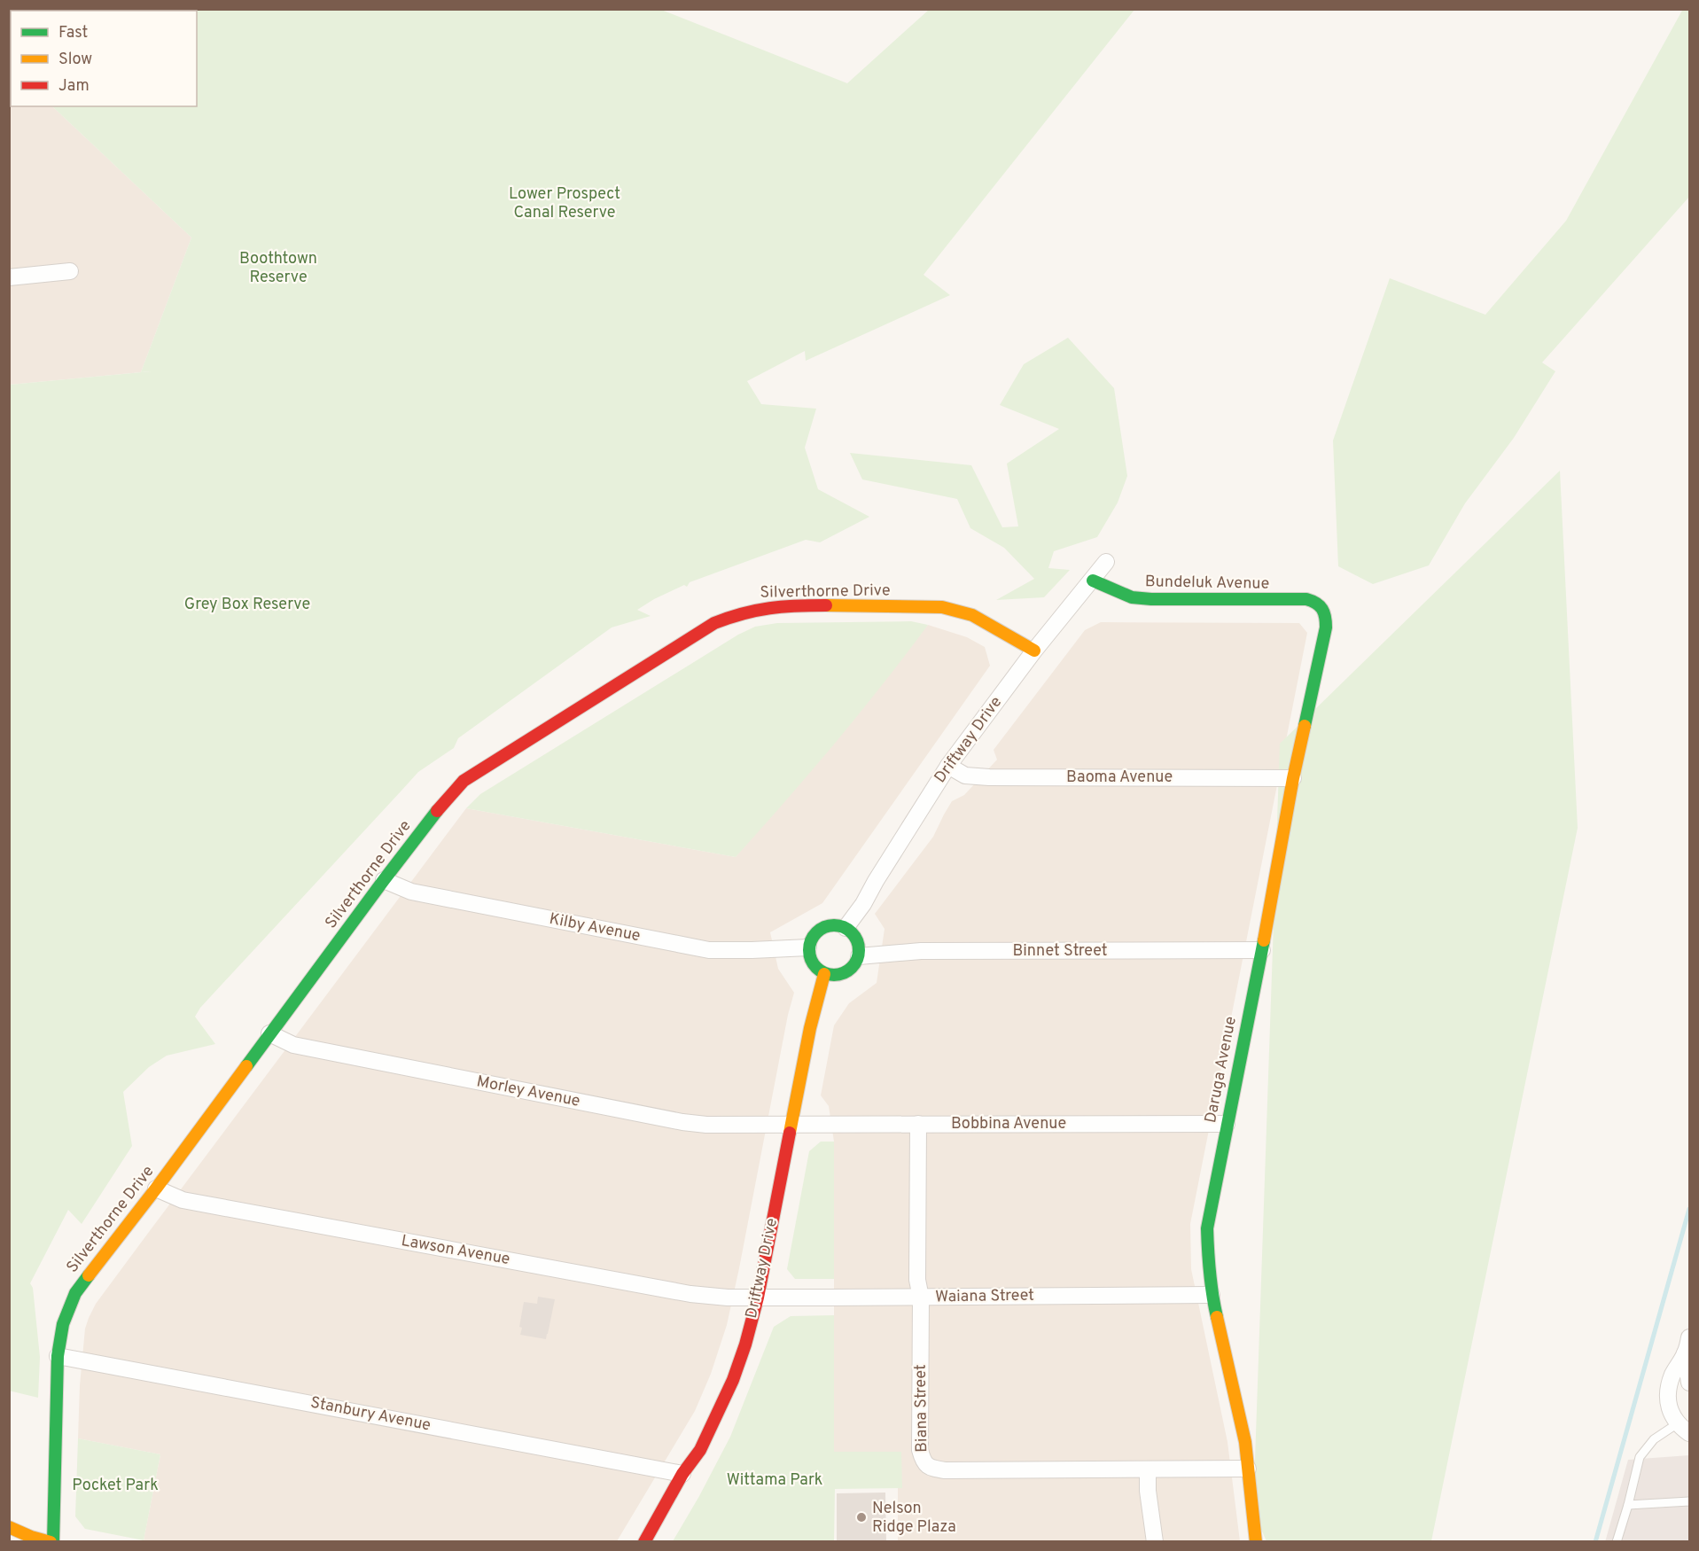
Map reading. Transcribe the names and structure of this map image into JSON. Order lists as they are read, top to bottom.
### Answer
{
  "streets": {
    "street": [
      "Bundeluk Avenue",
      "Silverthorne Drive",
      "Driftway Drive",
      "Baoma Avenue",
      "Kilby Avenue",
      "Binnet Street",
      "Daruga Avenue",
      "Morley Avenue",
      "Bobbina Avenue",
      "Lawson Avenue",
      "Waiana Street",
      "Biana Street",
      "Stanbury Avenue"
    ]
  },
  "crossings": [
    ["Bundeluk Avenue", "Driftway Drive"],
    ["Bundeluk Avenue", "Daruga Avenue"],
    ["Silverthorne Drive", "Driftway Drive"],
    ["Silverthorne Drive", "Kilby Avenue"],
    ["Silverthorne Drive", "Morley Avenue"],
    ["Silverthorne Drive", "Lawson Avenue"],
    ["Silverthorne Drive", "Stanbury Avenue"],
    ["Driftway Drive", "Baoma Avenue"],
    ["Driftway Drive", "Kilby Avenue"],
    ["Driftway Drive", "Binnet Street"],
    ["Driftway Drive", "Morley Avenue"],
    ["Driftway Drive", "Bobbina Avenue"],
    ["Driftway Drive", "Lawson Avenue"],
    ["Driftway Drive", "Waiana Street"],
    ["Driftway Drive", "Stanbury Avenue"],
    ["Baoma Avenue", "Daruga Avenue"],
    ["Kilby Avenue", "Binnet Street"],
    ["Binnet Street", "Daruga Avenue"],
    ["Daruga Avenue", "Bobbina Avenue"],
    ["Daruga Avenue", "Waiana Street"],
    ["Daruga Avenue", "Biana Street"],
    ["Morley Avenue", "Bobbina Avenue"],
    ["Bobbina Avenue", "Biana Street"],
    ["Lawson Avenue", "Waiana Street"],
    ["Waiana Street", "Biana Street"]
  ],
  "parks": [
    "Lower Prospect Canal Reserve",
    "Boothtown Reserve",
    "Grey Box Reserve",
    "Wittama Park",
    "Pocket Park"
  ],
  "places": ["Nelson Ridge Plaza"],
  "legend": ["Fast", "Slow", "Jam"]
}
